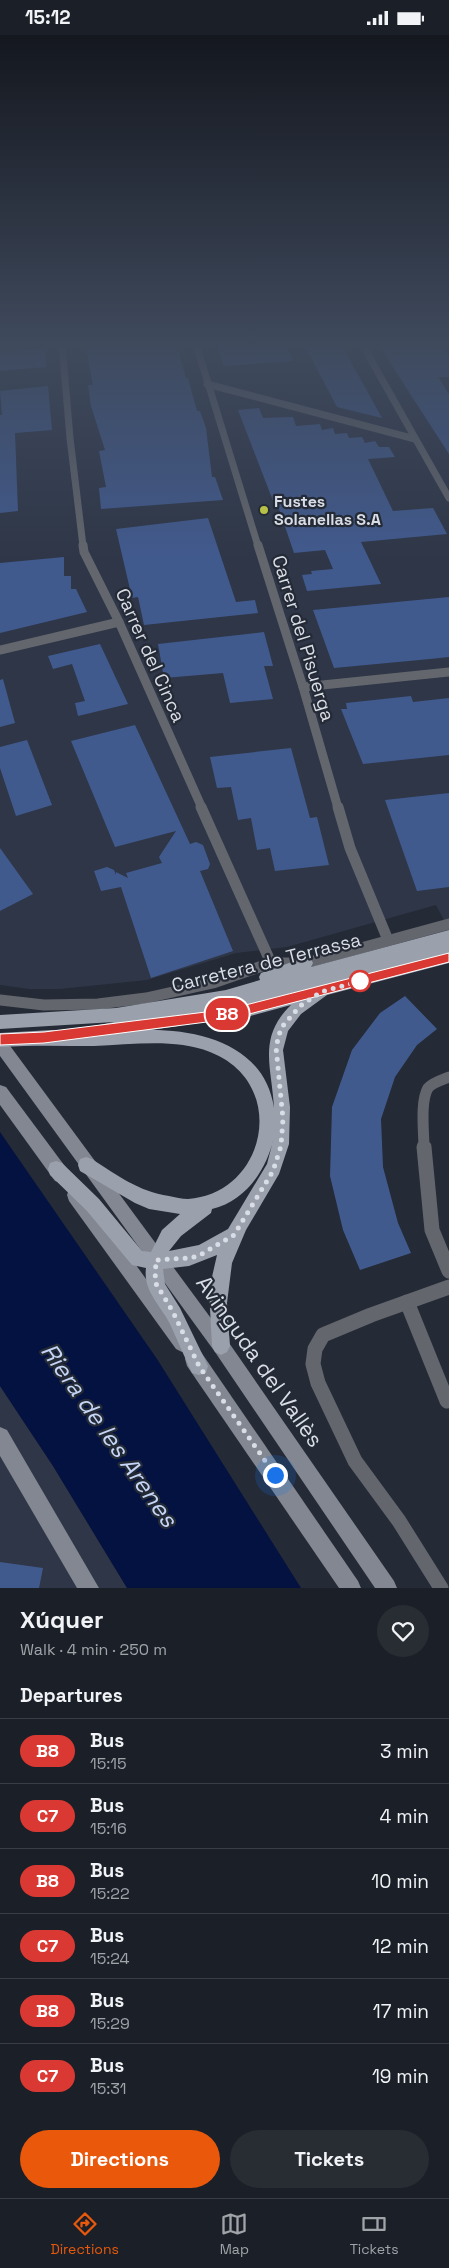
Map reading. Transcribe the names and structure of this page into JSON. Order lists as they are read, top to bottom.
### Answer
{
  "streets": {
    "main road": ["Carretera de Terrassa", "Avinguda del Vallès"],
    "street": ["Carrer del Pisuerga", "Carrer del Cinca"]
  },
  "water": ["Riera de les Arenes"],
  "places": ["Fustes Solanellas S.A"],
  "lines": ["bus line B8"],
  "page": {
    "status": "15:12",
    "on_map": "B8",
    "heading": [
      ["Xúquer", "Walk · 4 min · 250 m"],
      "Departures"
    ],
    "list": [
      {
        "mark": "B8",
        "name": "Bus",
        "note": "15:15",
        "value": "3 min"
      },
      {
        "mark": "C7",
        "name": "Bus",
        "note": "15:16",
        "value": "4 min"
      },
      {
        "mark": "B8",
        "name": "Bus",
        "note": "15:22",
        "value": "10 min"
      },
      {
        "mark": "C7",
        "name": "Bus",
        "note": "15:24",
        "value": "12 min"
      },
      {
        "mark": "B8",
        "name": "Bus",
        "note": "15:29",
        "value": "17 min"
      },
      {
        "mark": "C7",
        "name": "Bus",
        "note": "15:31",
        "value": "19 min"
      }
    ],
    "buttons": ["Directions", "Tickets"],
    "tabs": ["Directions", "Map", "Tickets"]
  }
}
